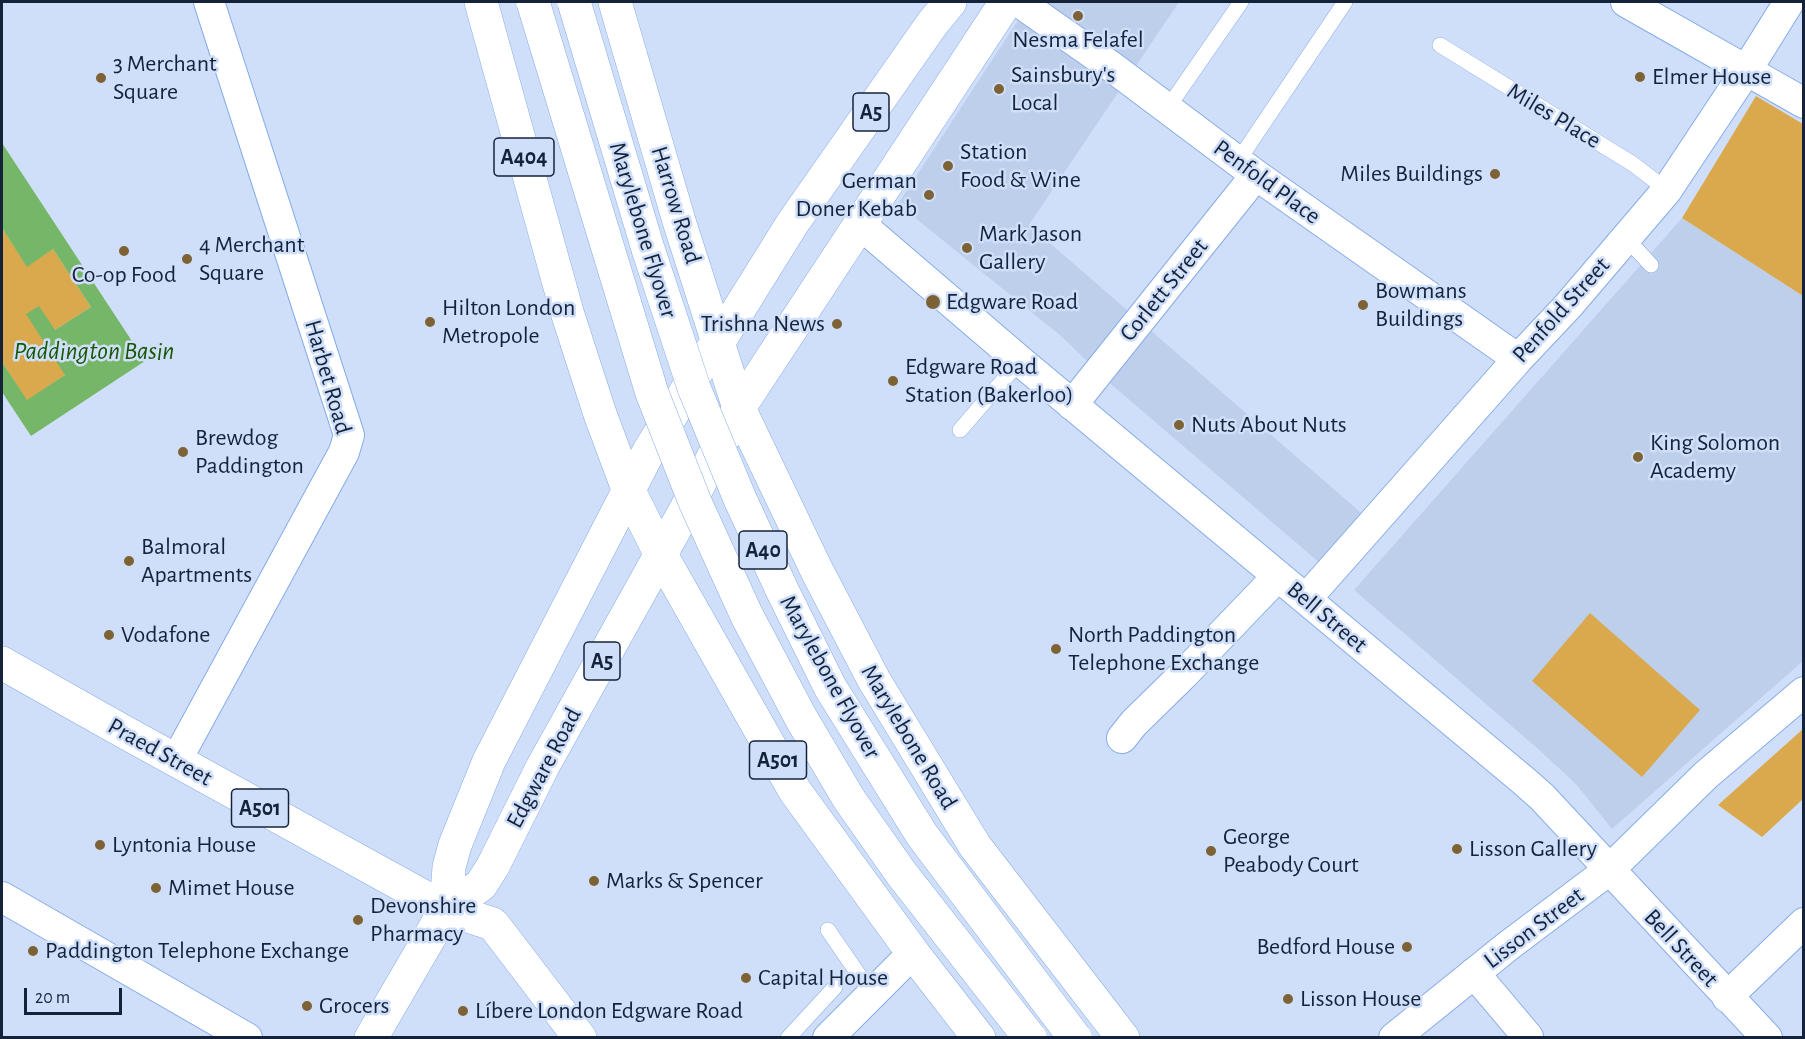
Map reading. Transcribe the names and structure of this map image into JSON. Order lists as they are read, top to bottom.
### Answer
{
  "streets": {
    "main road": [
      "A5",
      "A404",
      "Harrow Road",
      "Marylebone Flyover",
      "A40",
      "Marylebone Road",
      "Praed Street",
      "A501",
      "Edgware Road"
    ],
    "street": [
      "Penfold Place",
      "Corlett Street",
      "Penfold Street",
      "Harbet Road",
      "Bell Street",
      "Lisson Street"
    ],
    "lane": ["Miles Place"]
  },
  "crossings": [
    ["Miles Place", "Penfold Street"],
    ["A404", "A501"],
    ["A404", "Edgware Road"],
    ["Penfold Place", "Corlett Street"],
    ["Penfold Place", "Penfold Street"],
    ["Harrow Road", "Marylebone Road"],
    ["Harrow Road", "Edgware Road"],
    ["Corlett Street", "Bell Street"],
    ["Penfold Street", "Bell Street"],
    ["Harbet Road", "Praed Street"],
    ["Bell Street", "Edgware Road"],
    ["Bell Street", "Lisson Street"],
    ["Marylebone Road", "Edgware Road"],
    ["Praed Street", "A501"],
    ["Praed Street", "Edgware Road"],
    ["A501", "Edgware Road"]
  ],
  "water": ["Paddington Basin"],
  "places": [
    "Nesma Felafel",
    "Elmer House",
    "3 Merchant Square",
    "Sainsbury's Local",
    "Station Food & Wine",
    "Miles Buildings",
    "German Doner Kebab",
    "Mark Jason Gallery",
    "Co-op Food",
    "4 Merchant Square",
    "Edgware Road",
    "Bowmans Buildings",
    "Hilton London Metropole",
    "Trishna News",
    "Edgware Road Station (Bakerloo)",
    "Nuts About Nuts",
    "Brewdog Paddington",
    "King Solomon Academy",
    "Balmoral Apartments",
    "Vodafone",
    "North Paddington Telephone Exchange",
    "Lyntonia House",
    "Lisson Gallery",
    "George Peabody Court",
    "Marks & Spencer",
    "Mimet House",
    "Devonshire Pharmacy",
    "Bedford House",
    "Paddington Telephone Exchange",
    "Capital House",
    "Lisson House",
    "Grocers",
    "Líbere London Edgware Road"
  ],
  "scale_bar": "20 m"
}
